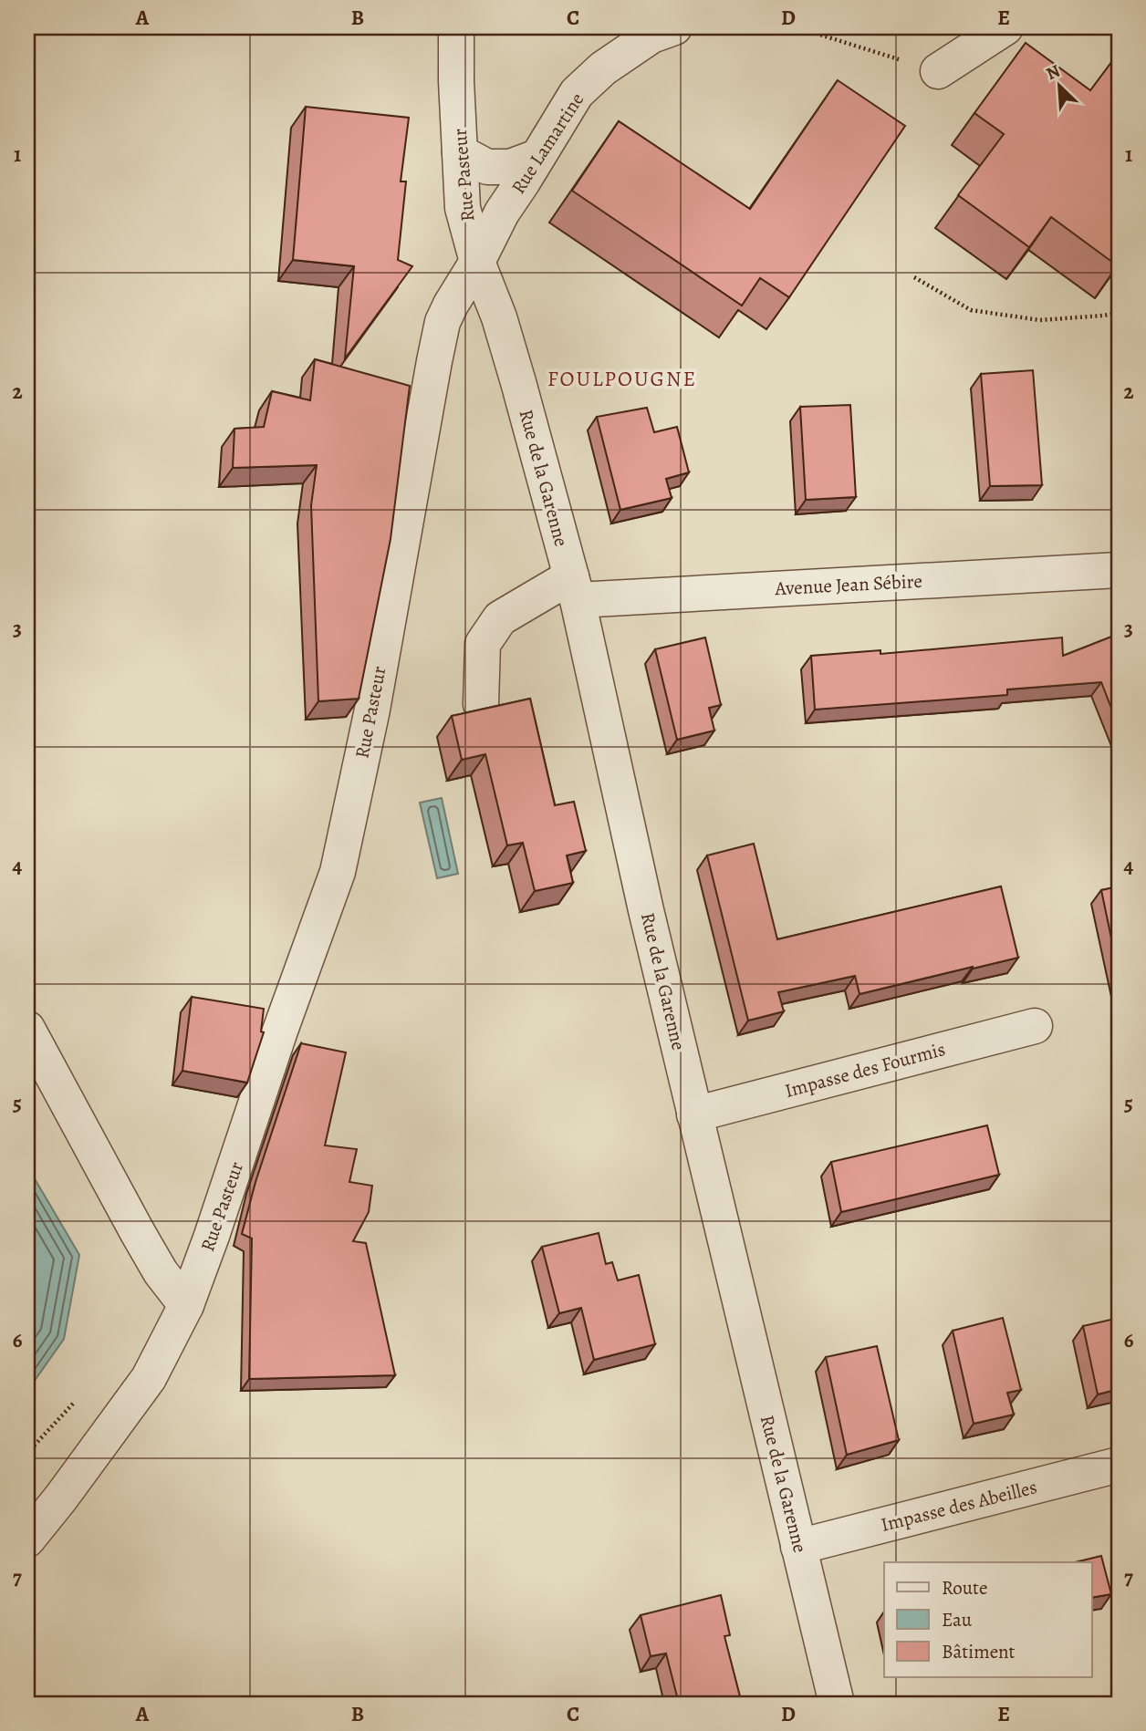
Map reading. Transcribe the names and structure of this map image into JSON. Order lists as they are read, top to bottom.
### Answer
{
  "streets": {
    "street": [
      "Rue Lamartine",
      "Rue Pasteur",
      "Rue de la Garenne",
      "Avenue Jean Sébire",
      "Impasse des Fourmis",
      "Impasse des Abeilles"
    ]
  },
  "crossings": [
    ["Rue Lamartine", "Rue Pasteur"],
    ["Rue Lamartine", "Rue de la Garenne"],
    ["Rue Pasteur", "Rue de la Garenne"],
    ["Rue de la Garenne", "Avenue Jean Sébire"],
    ["Rue de la Garenne", "Impasse des Fourmis"],
    ["Rue de la Garenne", "Impasse des Abeilles"]
  ],
  "districts": ["FOULPOUGNE"],
  "legend": ["Route", "Eau", "Bâtiment"],
  "north": "top left",
  "grid": {
    "columns": [
      "A",
      "B",
      "C",
      "D",
      "E"
    ],
    "rows": [
      "1",
      "2",
      "3",
      "4",
      "5",
      "6",
      "7"
    ]
  }
}
